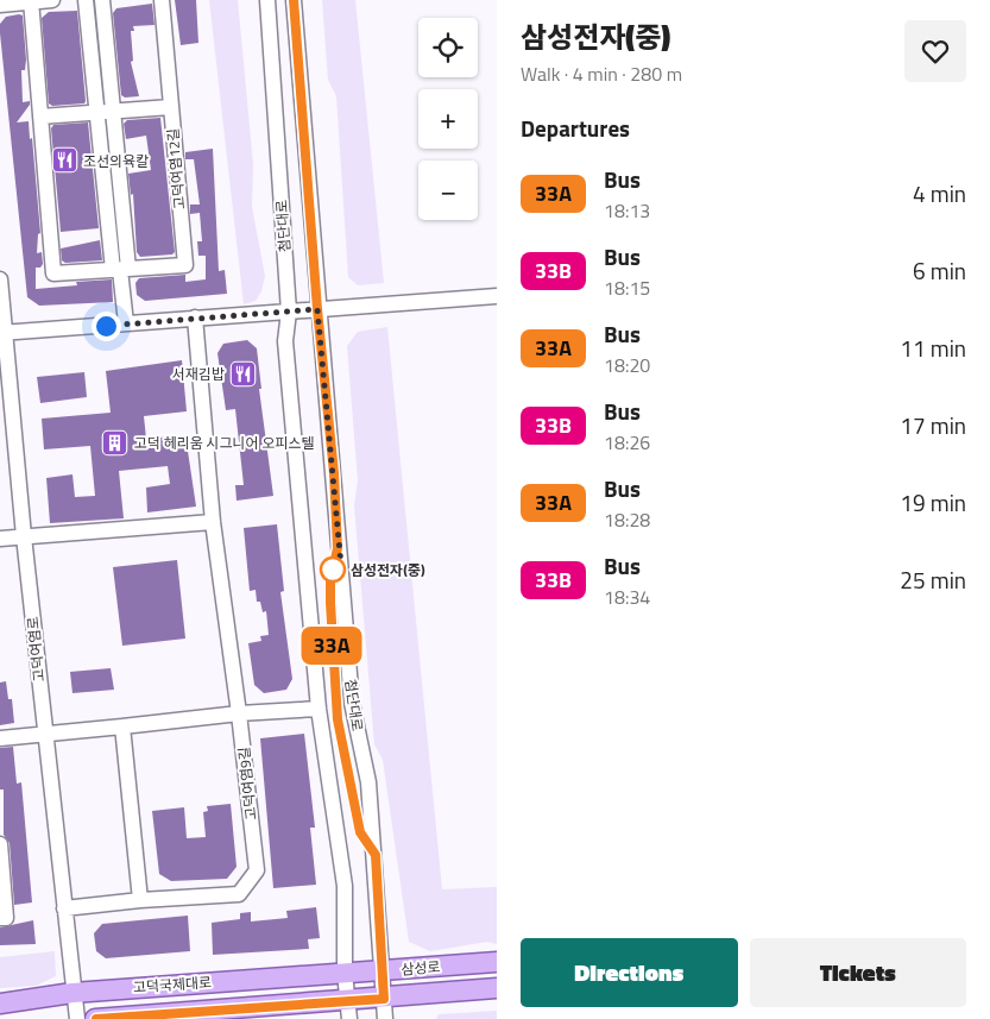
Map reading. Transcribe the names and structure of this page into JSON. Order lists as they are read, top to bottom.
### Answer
{
  "streets": {
    "main road": ["삼성로", "고덕국제대로"],
    "street": [
      "고덕여염12길",
      "첨단대로",
      "고덕여염로",
      "고덕여염9길"
    ]
  },
  "crossings": [
    ["첨단대로", "삼성로"],
    ["첨단대로", "고덕국제대로"],
    ["고덕여염로", "고덕여염9길"],
    ["고덕여염로", "고덕국제대로"],
    ["삼성로", "고덕국제대로"]
  ],
  "places": {
    "restaurant": ["조선의육칼", "서재김밥"],
    "building": ["고덕 헤리움 시그니어 오피스텔"],
    "other": ["삼성전자(중)"]
  },
  "lines": ["bus line 33A"],
  "page": {
    "on_map": "33A",
    "heading": [
      ["삼성전자(중)", "Walk · 4 min · 280 m"],
      "Departures"
    ],
    "map_buttons": ["+", "−"],
    "list": [
      {
        "mark": "33A",
        "name": "Bus",
        "note": "18:13",
        "value": "4 min"
      },
      {
        "mark": "33B",
        "name": "Bus",
        "note": "18:15",
        "value": "6 min"
      },
      {
        "mark": "33A",
        "name": "Bus",
        "note": "18:20",
        "value": "11 min"
      },
      {
        "mark": "33B",
        "name": "Bus",
        "note": "18:26",
        "value": "17 min"
      },
      {
        "mark": "33A",
        "name": "Bus",
        "note": "18:28",
        "value": "19 min"
      },
      {
        "mark": "33B",
        "name": "Bus",
        "note": "18:34",
        "value": "25 min"
      }
    ],
    "buttons": ["Directions", "Tickets"]
  }
}
